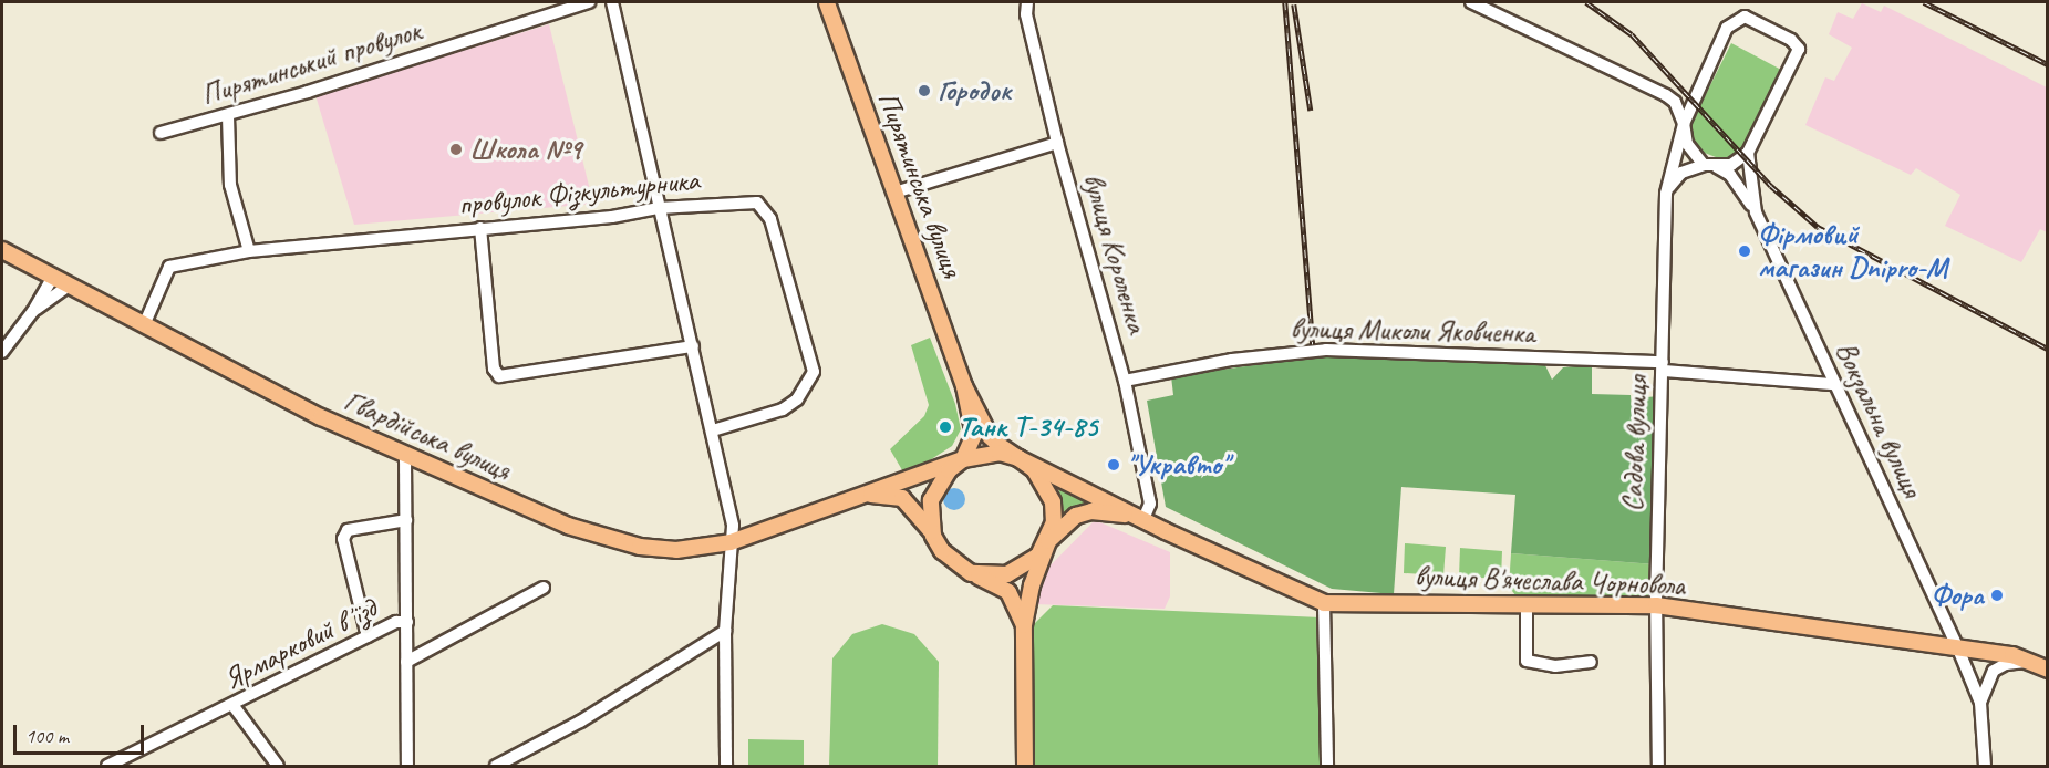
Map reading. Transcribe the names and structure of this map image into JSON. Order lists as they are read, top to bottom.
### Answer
{
  "streets": {
    "main road": ["Пирятинська вулиця", "Гвардійська вулиця", "вулиця В'ячеслава Чорновола"],
    "street": [
      "Пирятинський провулок",
      "провулок Фізкультурника",
      "вулиця Короленка",
      "вулиця Миколи Яковченка",
      "Вокзальна вулиця",
      "Садова вулиця",
      "Ярмарковий вʼїзд"
    ]
  },
  "crossings": [
    ["провулок Фізкультурника", "Гвардійська вулиця"],
    ["вулиця Короленка", "вулиця Миколи Яковченка"],
    ["вулиця Короленка", "вулиця В'ячеслава Чорновола"],
    ["вулиця Миколи Яковченка", "Вокзальна вулиця"],
    ["вулиця Миколи Яковченка", "Садова вулиця"],
    ["Вокзальна вулиця", "вулиця В'ячеслава Чорновола"],
    ["Гвардійська вулиця", "вулиця В'ячеслава Чорновола"],
    ["Садова вулиця", "вулиця В'ячеслава Чорновола"]
  ],
  "places": [
    "Городок",
    "Школа №9",
    "Фірмовий магазин Dnipro-M",
    "Танк Т-34-85",
    "\"Укравто\"",
    "Фора"
  ],
  "scale_bar": "100 m"
}
